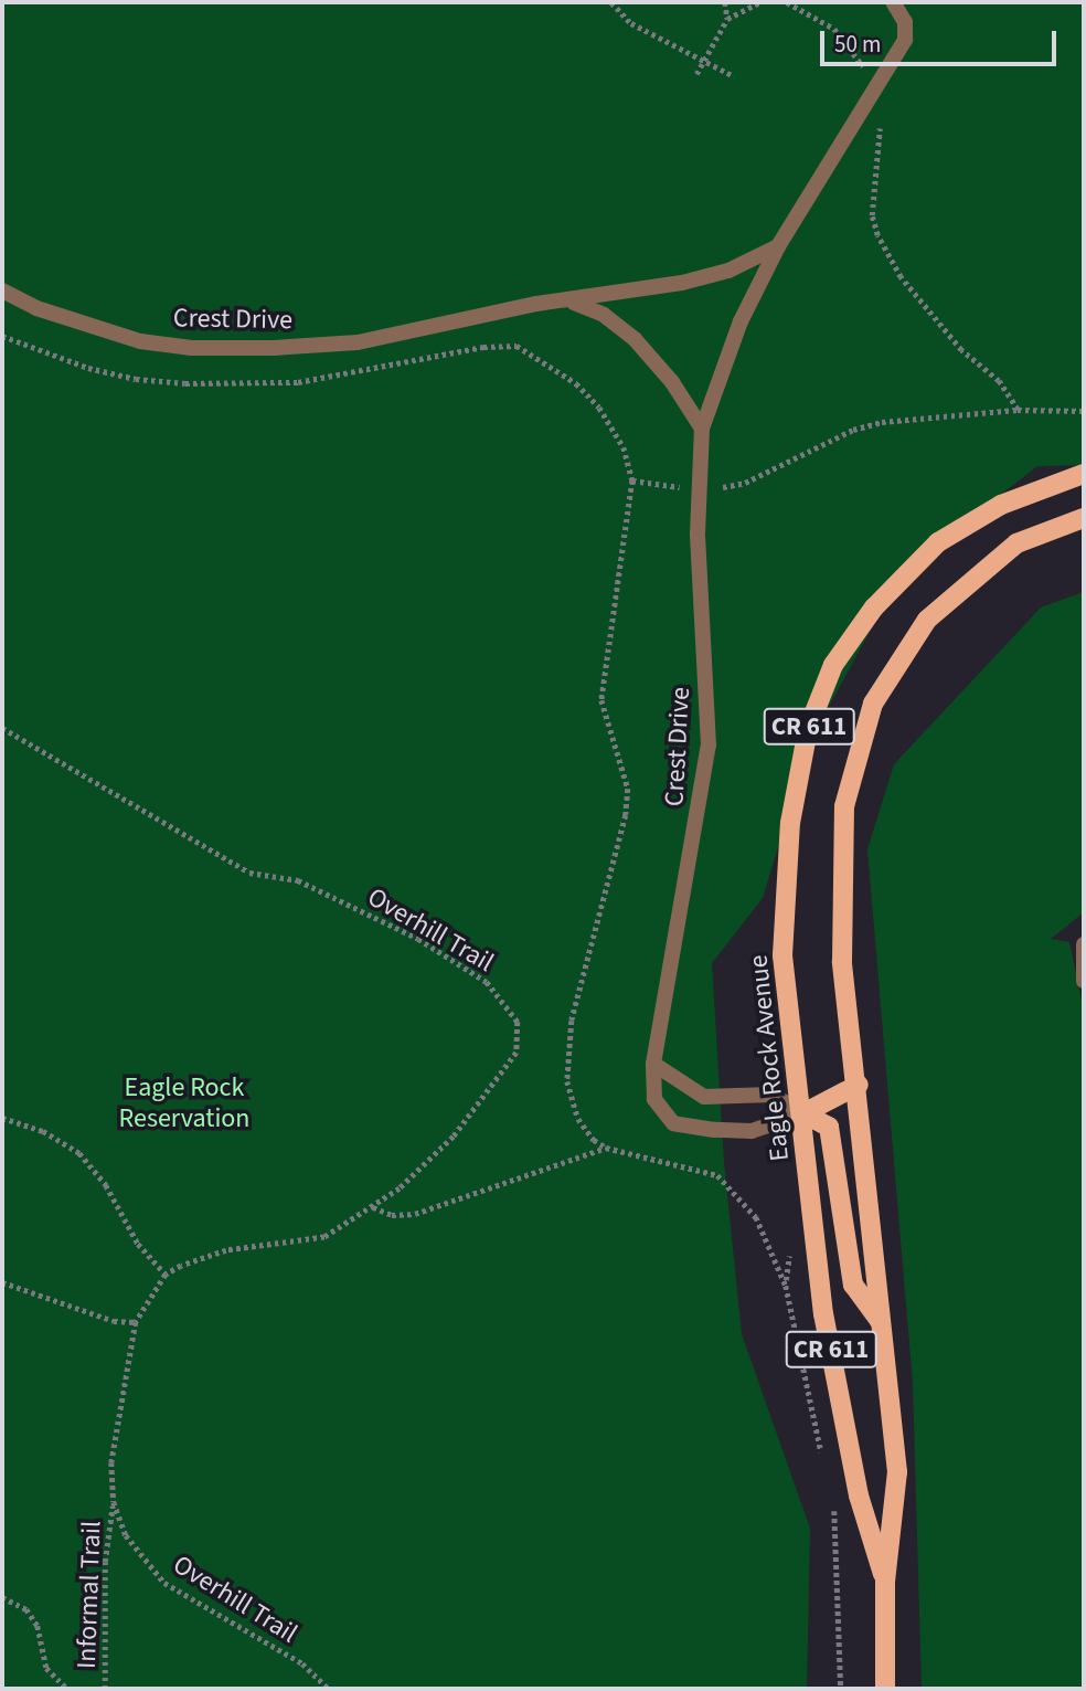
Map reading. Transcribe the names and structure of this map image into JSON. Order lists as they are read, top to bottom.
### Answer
{
  "streets": {
    "main road": ["CR 611", "Eagle Rock Avenue"],
    "street": ["Crest Drive"],
    "path": ["Overhill Trail", "Informal Trail"]
  },
  "crossings": [
    ["Crest Drive", "Eagle Rock Avenue"],
    ["Overhill Trail", "Informal Trail"]
  ],
  "parks": ["Eagle Rock Reservation"],
  "scale_bar": "50 m"
}
